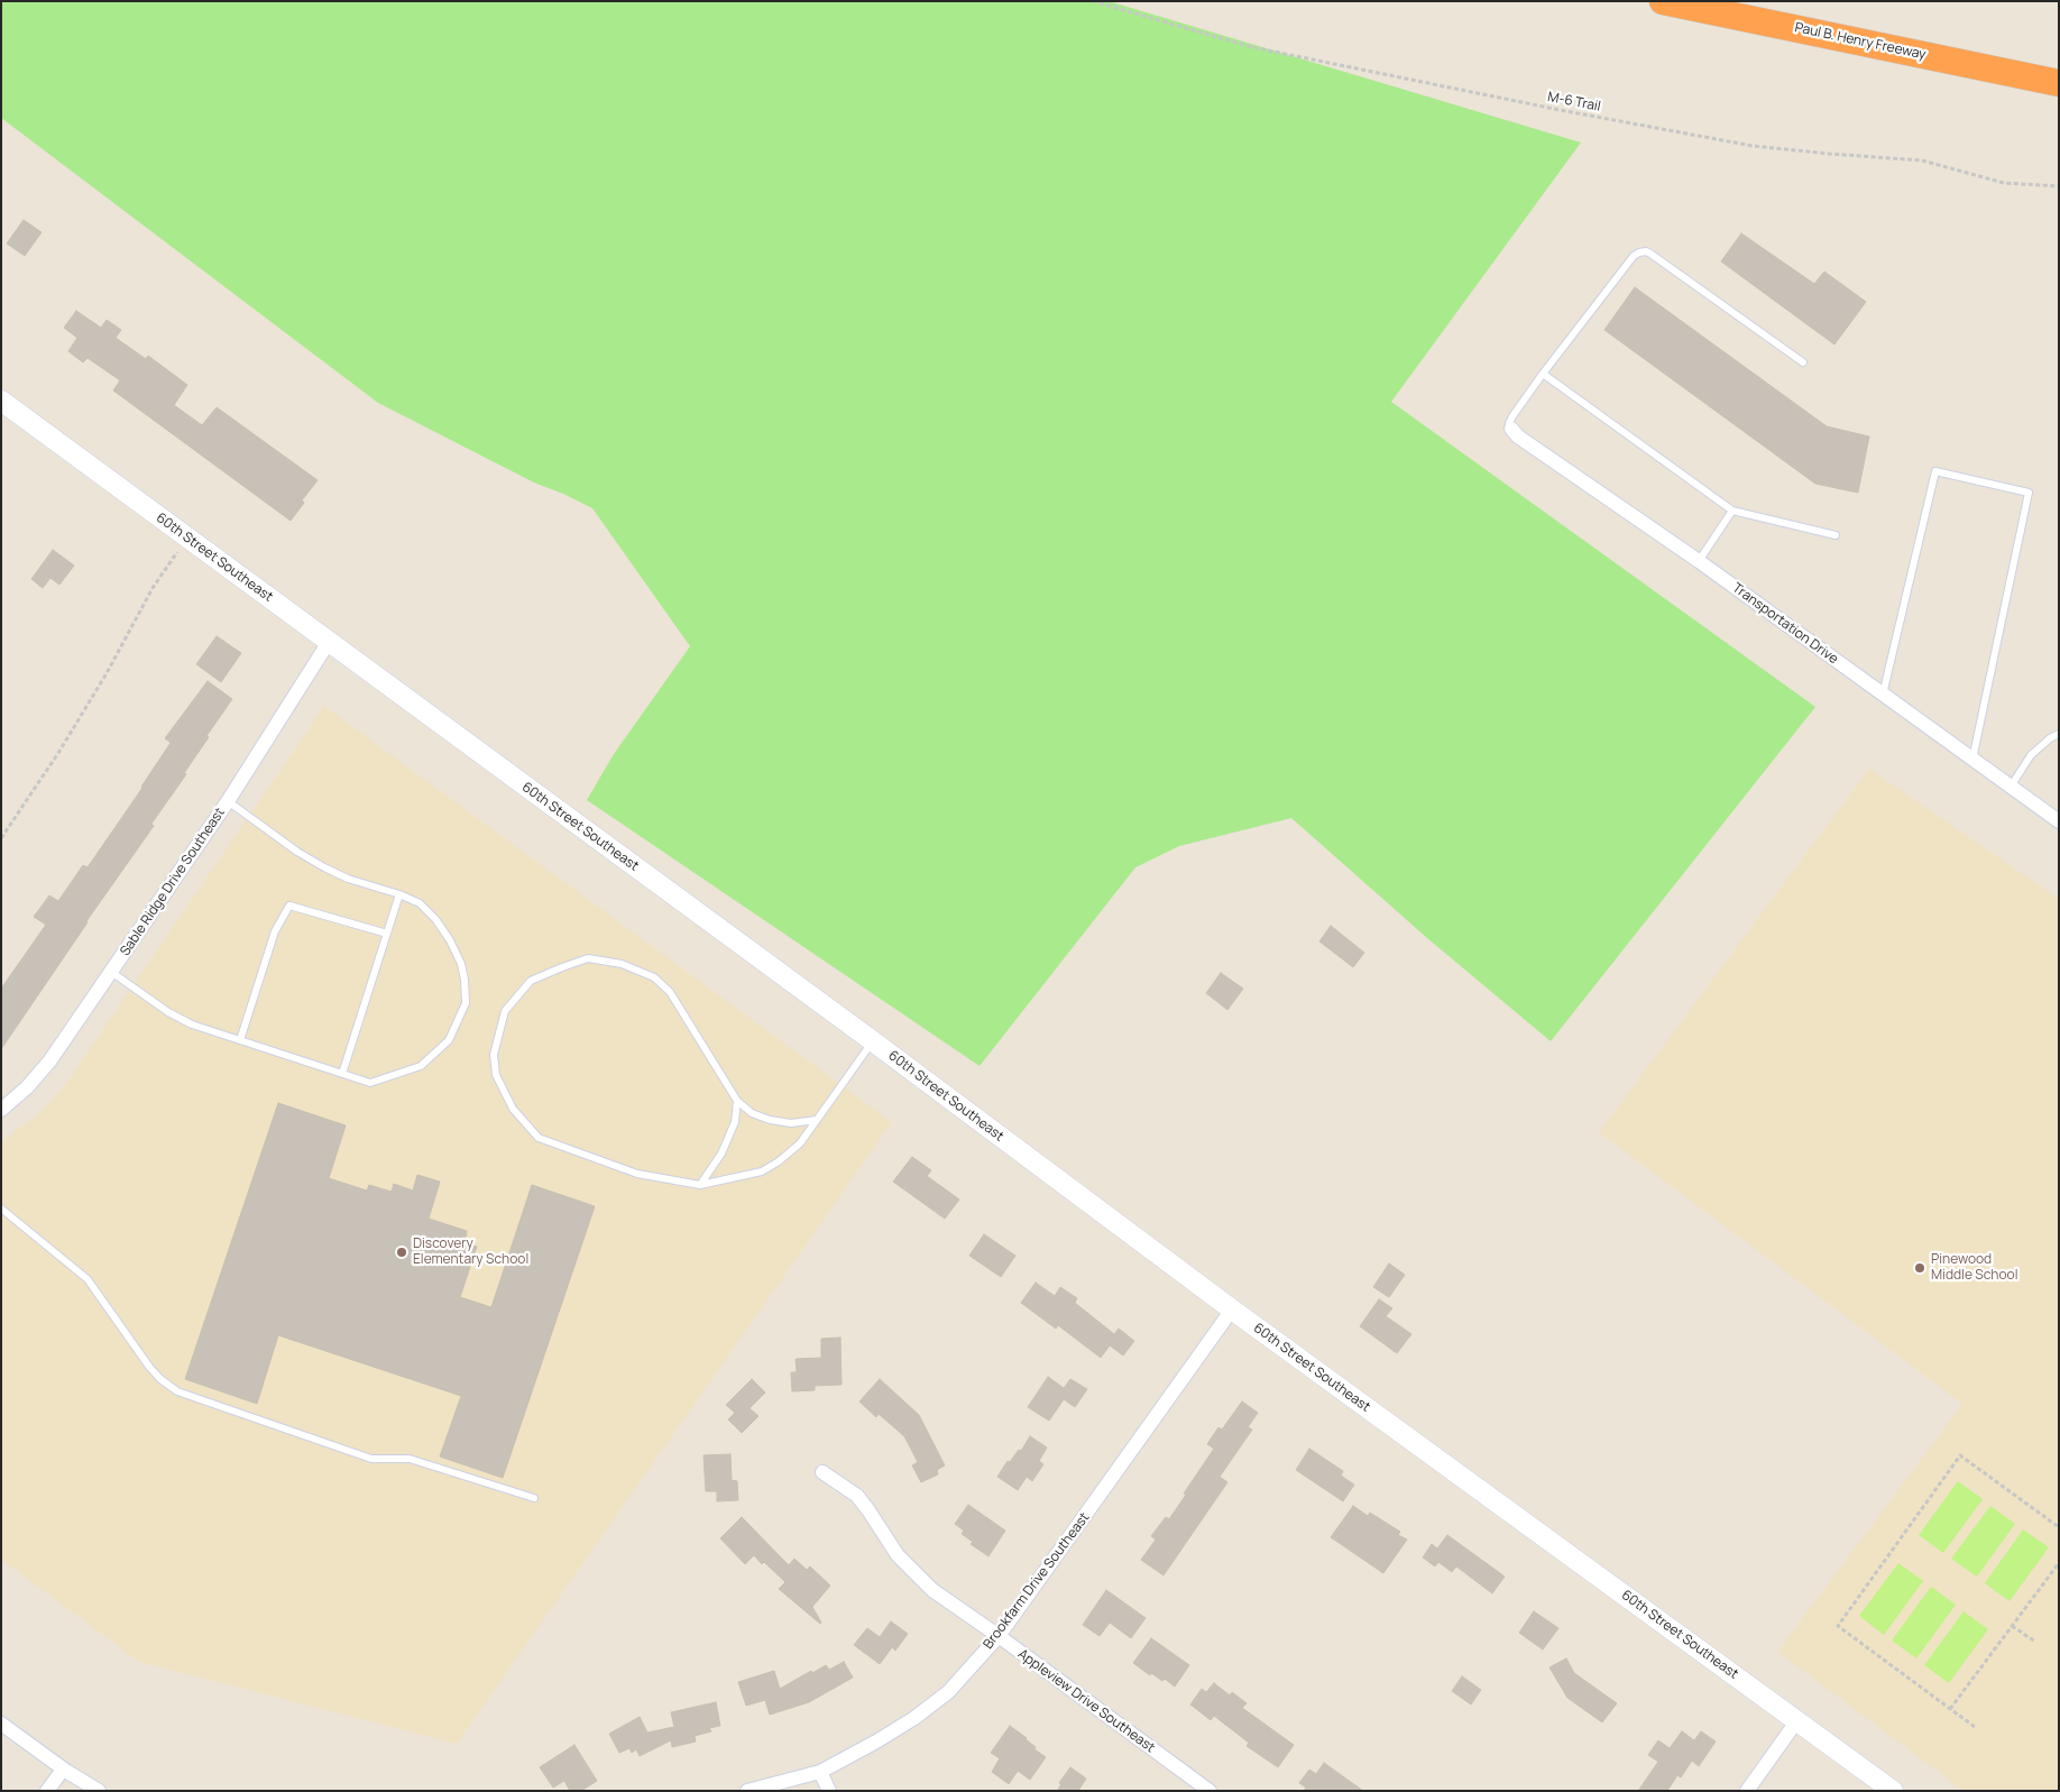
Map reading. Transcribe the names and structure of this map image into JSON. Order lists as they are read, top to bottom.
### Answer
{
  "streets": {
    "highway": ["Paul B. Henry Freeway"],
    "main road": ["60th Street Southeast"],
    "street": [
      "Transportation Drive",
      "Sable Ridge Drive Southeast",
      "Brookfarm Drive Southeast",
      "Appleview Drive Southeast"
    ],
    "path": ["M-6 Trail"]
  },
  "crossings": [
    ["60th Street Southeast", "Sable Ridge Drive Southeast"],
    ["60th Street Southeast", "Brookfarm Drive Southeast"],
    ["Brookfarm Drive Southeast", "Appleview Drive Southeast"]
  ],
  "places": ["Discovery Elementary School", "Pinewood Middle School"]
}
